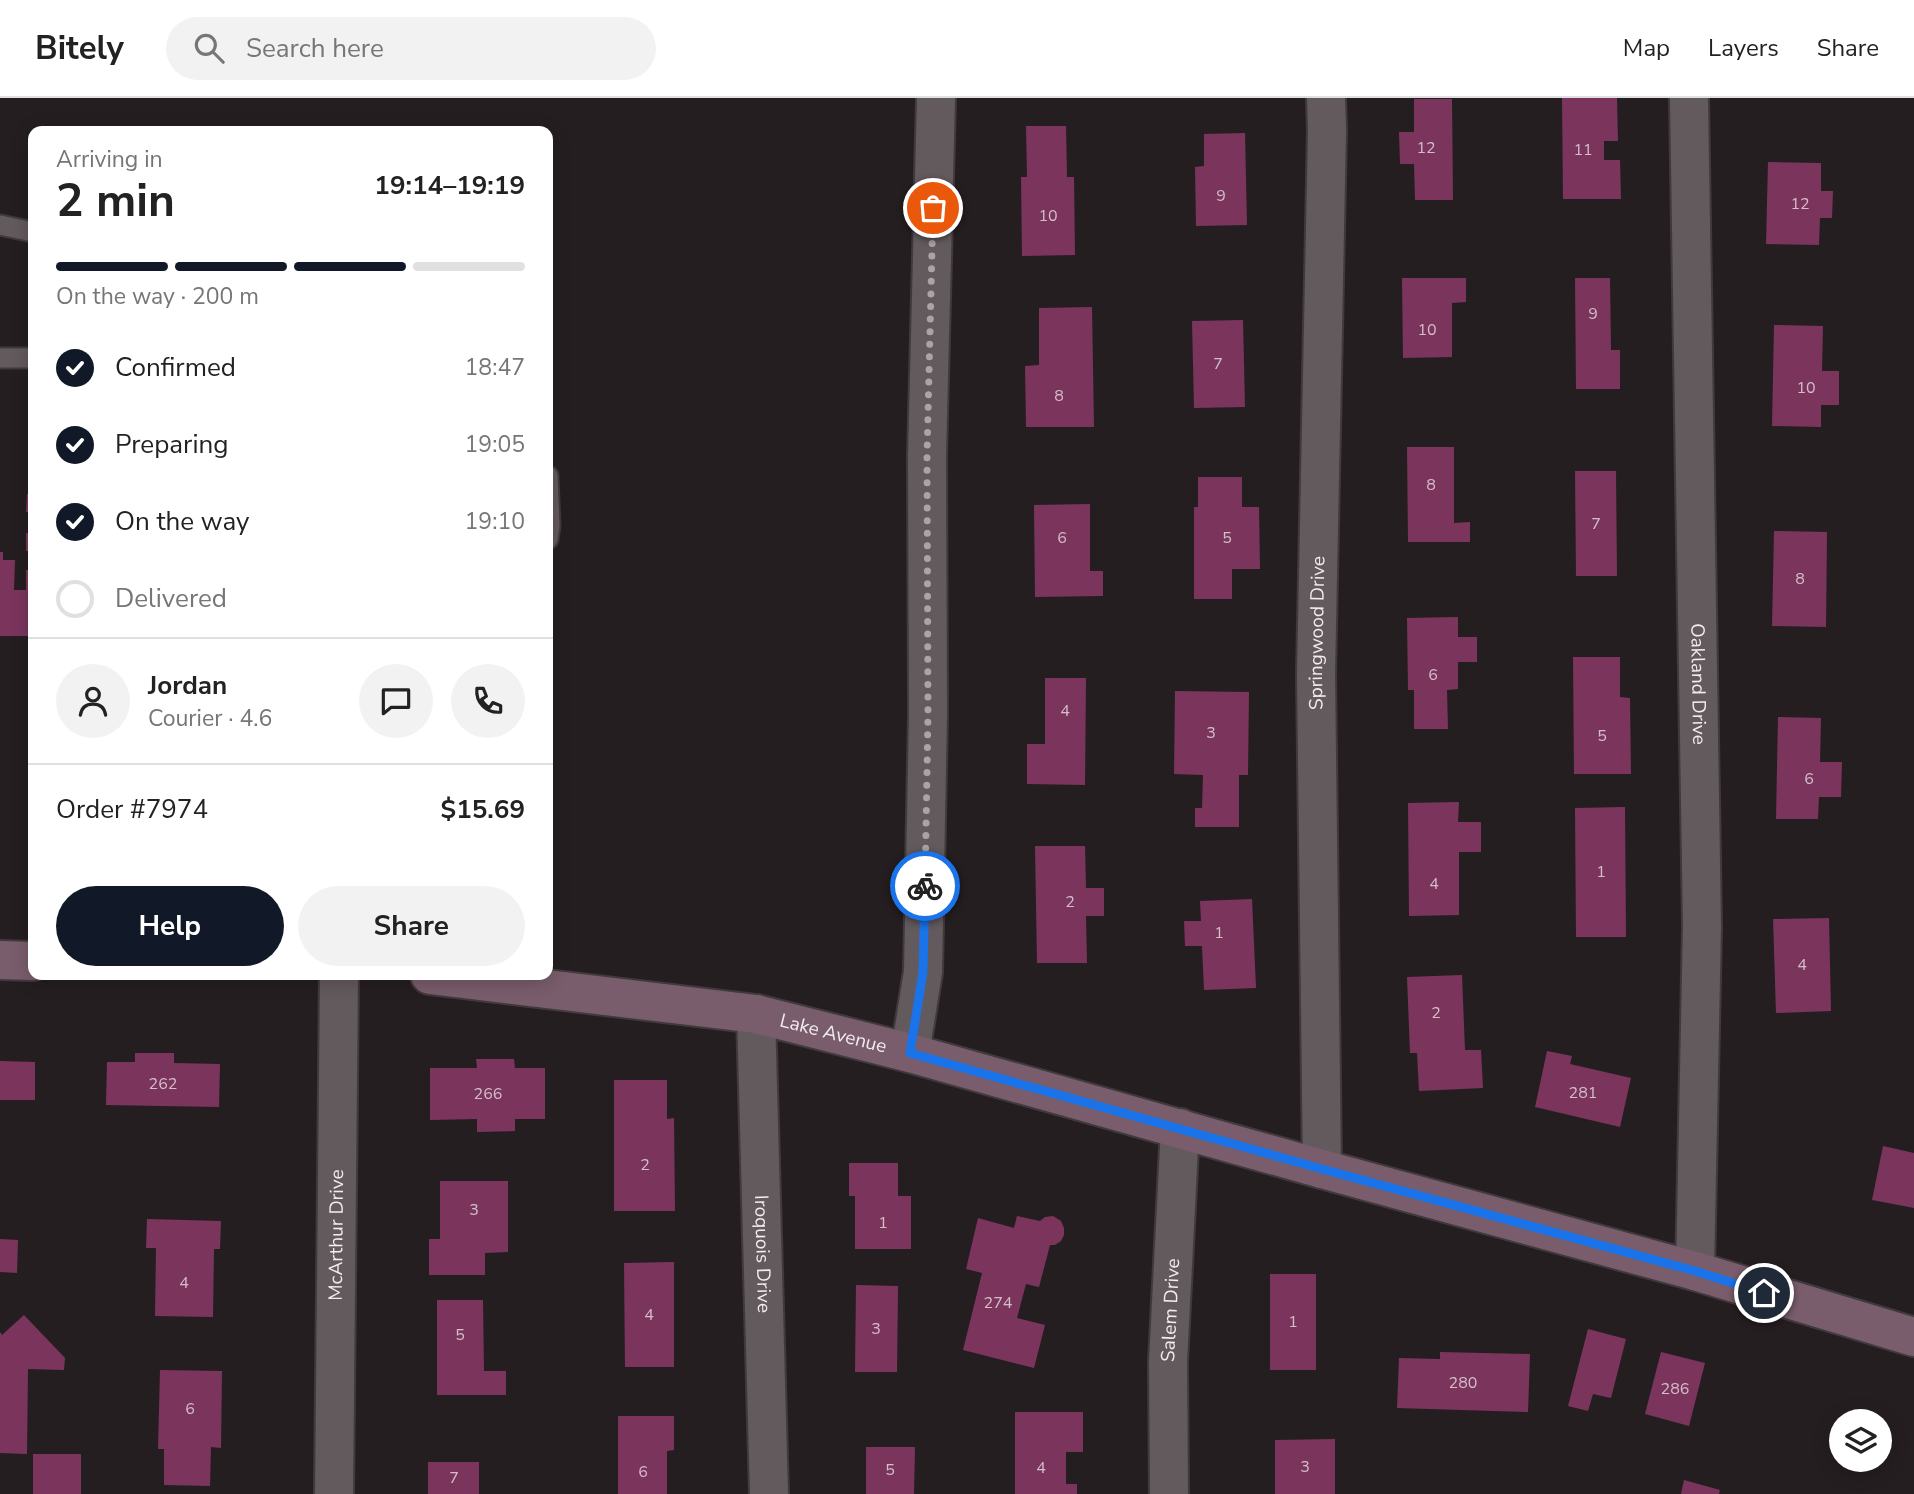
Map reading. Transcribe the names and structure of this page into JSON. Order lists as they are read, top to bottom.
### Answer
{
  "streets": {
    "main road": ["Lake Avenue"],
    "street": [
      "Springwood Drive",
      "Oakland Drive",
      "McArthur Drive",
      "Iroquois Drive",
      "Salem Drive"
    ]
  },
  "crossings": [
    ["Springwood Drive", "Lake Avenue"],
    ["Oakland Drive", "Lake Avenue"],
    ["Lake Avenue", "Iroquois Drive"],
    ["Lake Avenue", "Salem Drive"]
  ],
  "house_numbers": [
    "12",
    "11",
    "9",
    "12",
    "10",
    "9",
    "10",
    "7",
    "10",
    "8",
    "8",
    "7",
    "6",
    "5",
    "8",
    "6",
    "4",
    "3",
    "5",
    "6",
    "1",
    "4",
    "2",
    "1",
    "4",
    "2",
    "262",
    "281",
    "266",
    "2",
    "3",
    "1",
    "4",
    "274",
    "4",
    "1",
    "3",
    "5",
    "280",
    "286",
    "6",
    "3",
    "4",
    "5",
    "6",
    "7"
  ],
  "page": {
    "header": "Bitely",
    "search": "Search here",
    "nav": ["Map", "Layers", "Share"],
    "heading": ["2 min", "Arriving in", "19:14–19:19"],
    "panel": [
      "Jordan",
      "Courier · 4.6",
      "Order #7974",
      "$15.69"
    ],
    "bar": "On the way · 200 m",
    "list": [
      ["Confirmed", "18:47"],
      ["Preparing", "19:05"],
      ["On the way", "19:10"],
      "Delivered"
    ],
    "buttons": ["Help", "Share"]
  }
}
